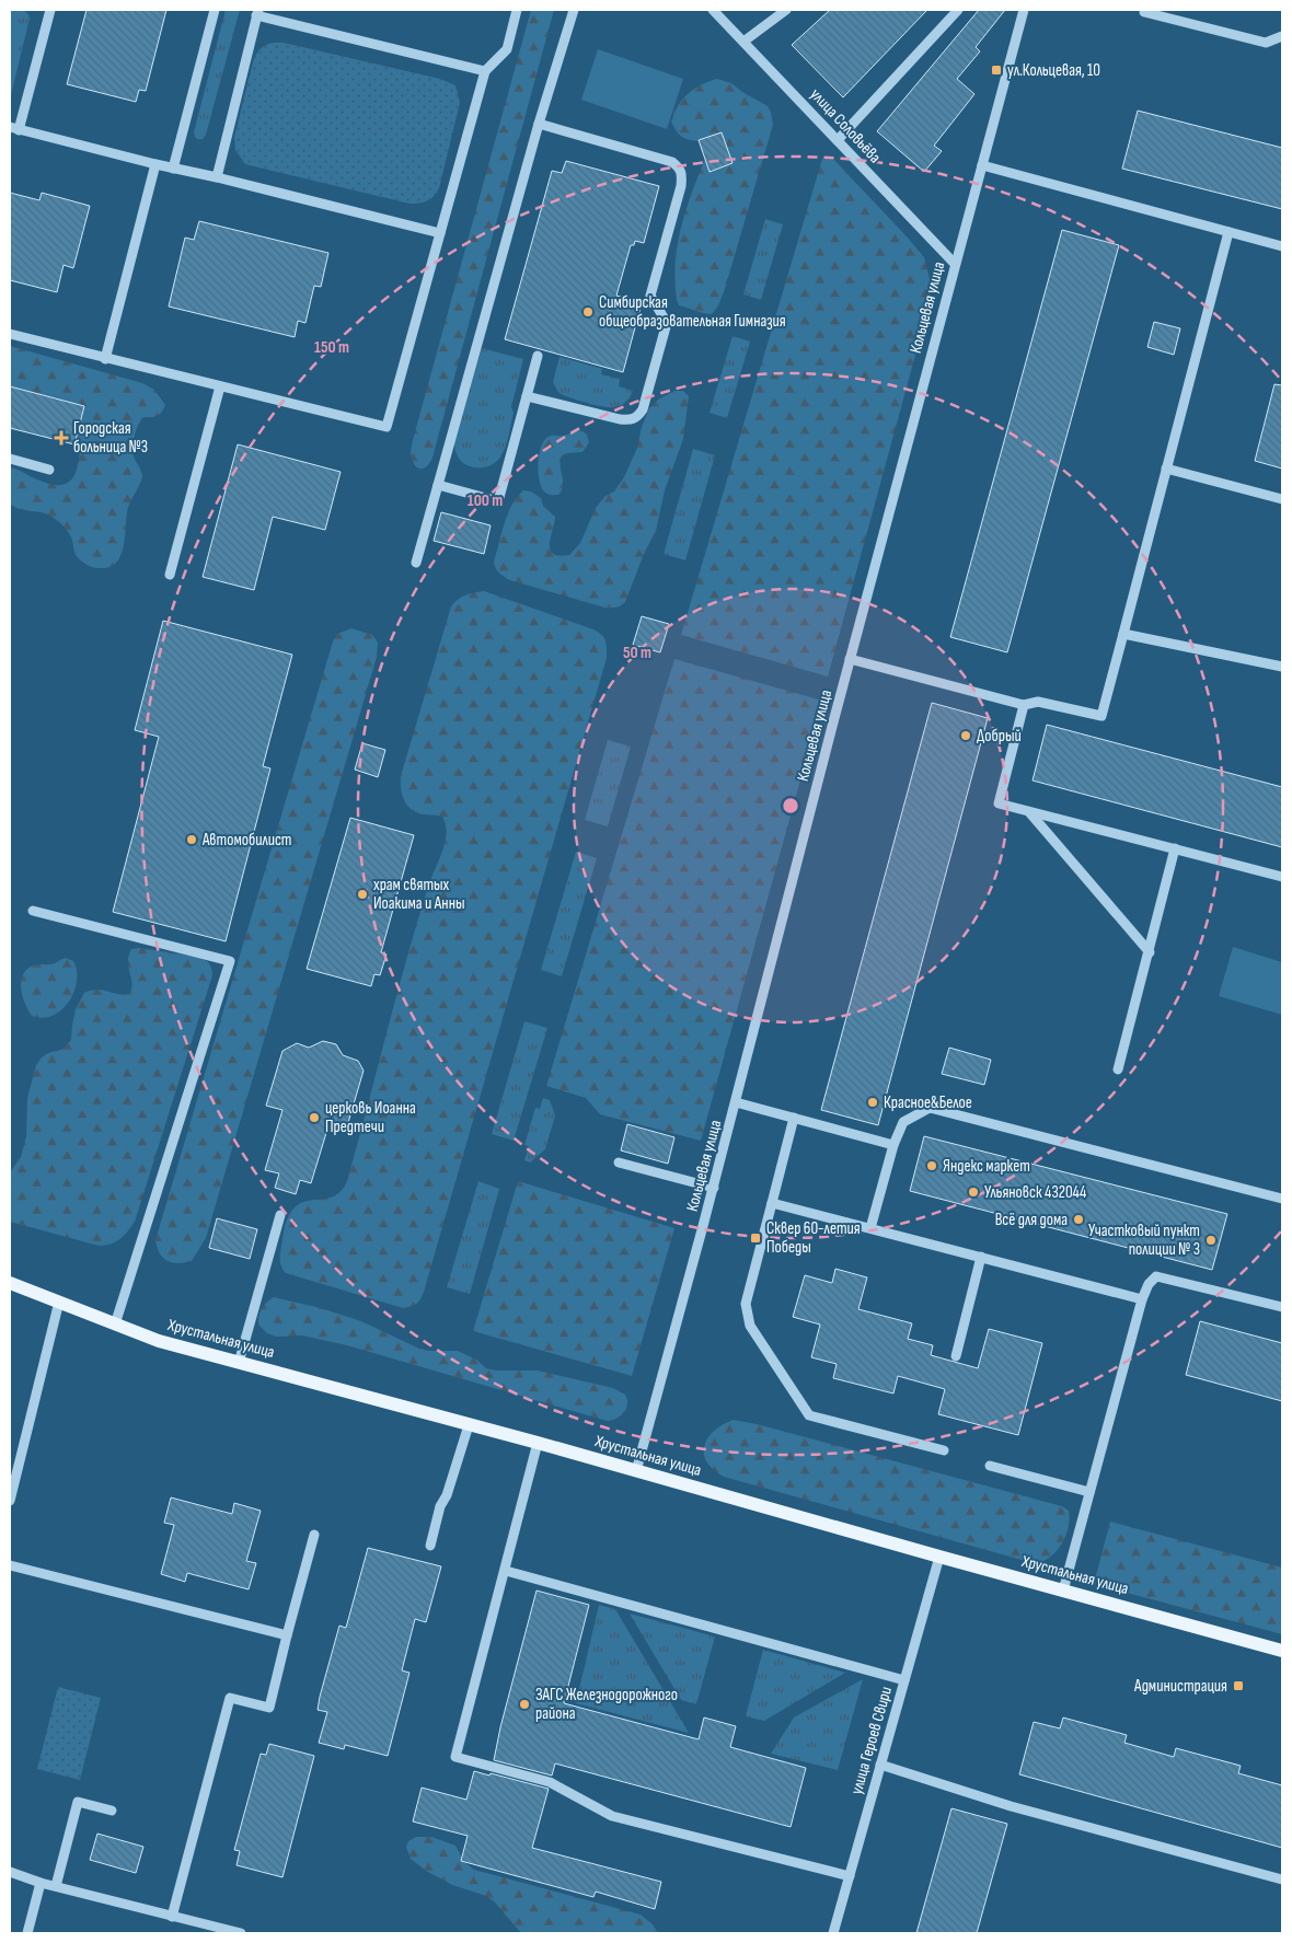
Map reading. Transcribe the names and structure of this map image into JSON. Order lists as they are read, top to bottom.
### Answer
{
  "streets": {
    "main road": ["Хрустальная улица"],
    "street": ["улица Соловьёва", "Кольцевая улица", "улица Героев Свири"]
  },
  "crossings": [
    ["улица Соловьёва", "Кольцевая улица"],
    ["Кольцевая улица", "Хрустальная улица"],
    ["Хрустальная улица", "улица Героев Свири"]
  ],
  "places": {
    "transit": ["ул.Кольцевая, 10", "Сквер 60-летия Победы", "Администрация"],
    "other": [
      "Симбирская общеобразовательная Гимназия",
      "Добрый",
      "Автомобилист",
      "храм святых Иоакима и Анны",
      "Красное&Белое",
      "церковь Иоанна Предтечи",
      "Яндекс маркет",
      "Ульяновск 432044",
      "Всё для дома",
      "Участковый пункт полиции № 3",
      "ЗАГС Железнодорожного района"
    ],
    "health": ["Городская больница №3"]
  },
  "rings": ["150 m", "100 m", "50 m"]
}
